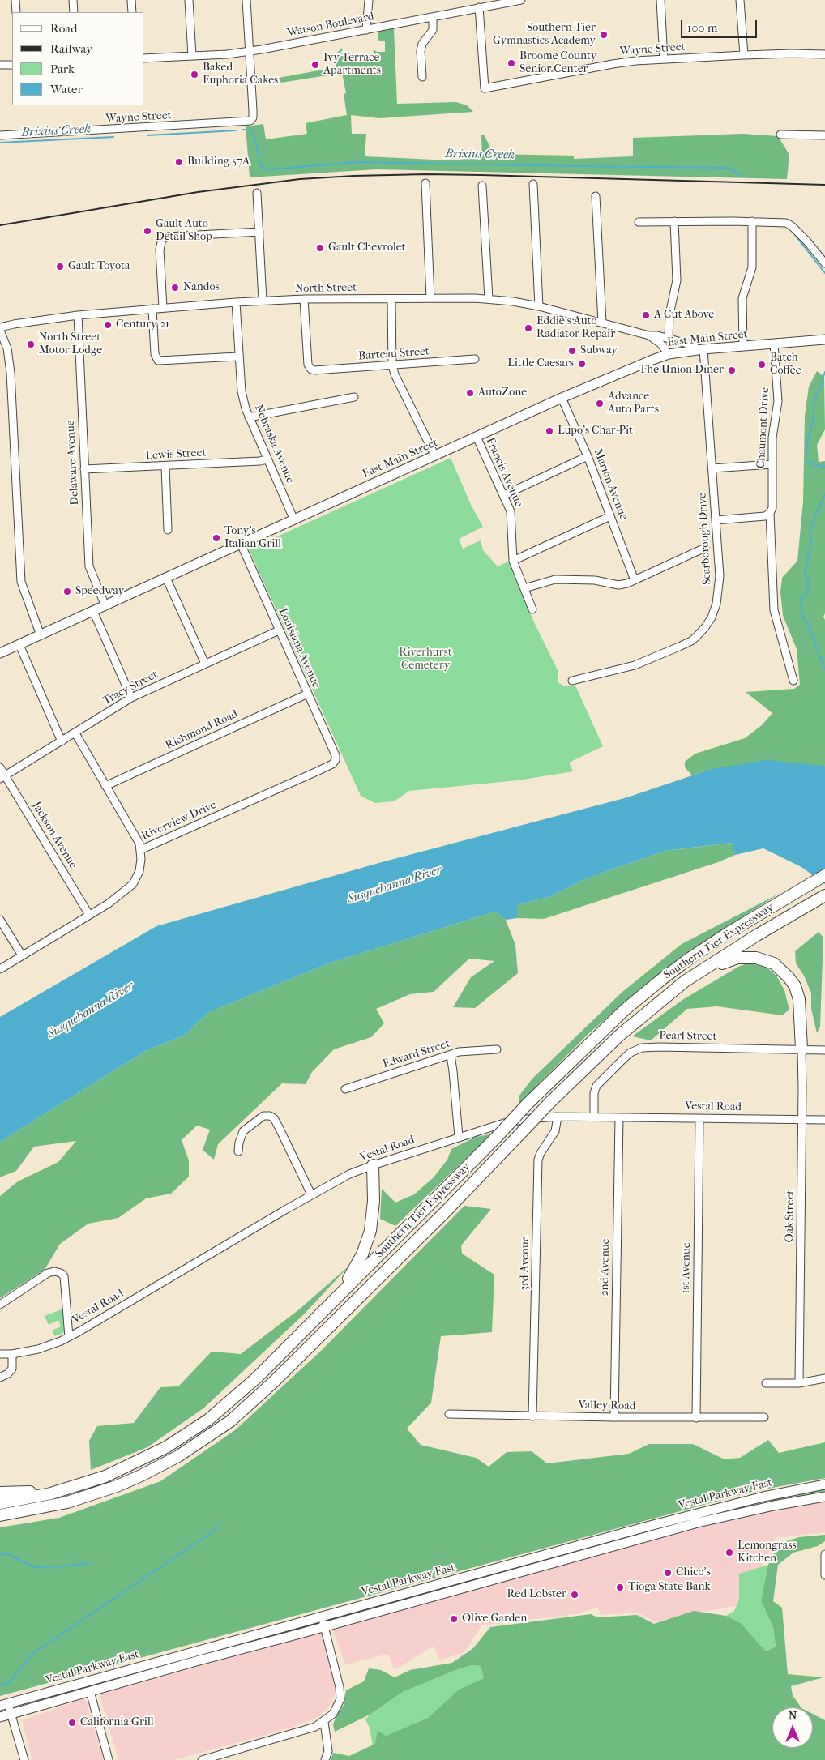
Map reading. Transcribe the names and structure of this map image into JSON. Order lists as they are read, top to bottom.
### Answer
{
  "streets": {
    "highway": ["Southern Tier Expressway"],
    "main road": ["East Main Street", "Vestal Parkway East"],
    "street": [
      "Watson Boulevard",
      "Wayne Street",
      "North Street",
      "Barteau Street",
      "Chaumont Drive",
      "Nebraska Avenue",
      "Lewis Street",
      "Delaware Avenue",
      "Francis Avenue",
      "Marion Avenue",
      "Scarborough Drive",
      "Louisiana Avenue",
      "Tracy Street",
      "Richmond Road",
      "Riverview Drive",
      "Jackson Avenue",
      "Pearl Street",
      "Edward Street",
      "Vestal Road",
      "Oak Street",
      "3rd Avenue",
      "2nd Avenue",
      "1st Avenue",
      "Valley Road"
    ]
  },
  "crossings": [
    ["Watson Boulevard", "Wayne Street"],
    ["North Street", "East Main Street"],
    ["North Street", "Barteau Street"],
    ["North Street", "Nebraska Avenue"],
    ["North Street", "Delaware Avenue"],
    ["North Street", "Scarborough Drive"],
    ["East Main Street", "Chaumont Drive"],
    ["East Main Street", "Nebraska Avenue"],
    ["East Main Street", "Delaware Avenue"],
    ["East Main Street", "Francis Avenue"],
    ["East Main Street", "Marion Avenue"],
    ["East Main Street", "Scarborough Drive"],
    ["East Main Street", "Louisiana Avenue"],
    ["Nebraska Avenue", "Lewis Street"],
    ["Lewis Street", "Delaware Avenue"],
    ["Louisiana Avenue", "Tracy Street"],
    ["Louisiana Avenue", "Richmond Road"],
    ["Louisiana Avenue", "Riverview Drive"],
    ["Tracy Street", "Jackson Avenue"],
    ["Riverview Drive", "Jackson Avenue"],
    ["Pearl Street", "Vestal Road"],
    ["Pearl Street", "Oak Street"],
    ["Vestal Road", "Oak Street"],
    ["Vestal Road", "3rd Avenue"],
    ["Vestal Road", "2nd Avenue"],
    ["Vestal Road", "1st Avenue"],
    ["3rd Avenue", "Valley Road"],
    ["2nd Avenue", "Valley Road"],
    ["1st Avenue", "Valley Road"]
  ],
  "water": ["Brixius Creek", "Susquehanna River"],
  "parks": ["Riverhurst Cemetery"],
  "places": [
    "Southern Tier Gymnastics Academy",
    "Broome County Senior Center",
    "Ivy Terrace Apartments",
    "Baked Euphoria Cakes",
    "Building 57A",
    "Gault Auto Detail Shop",
    "Gault Chevrolet",
    "Gault Toyota",
    "Nandos",
    "A Cut Above",
    "Century 21",
    "Eddie's Auto Radiator Repair",
    "North Street Motor Lodge",
    "Subway",
    "Little Caesars",
    "Batch Coffee",
    "The Union Diner",
    "AutoZone",
    "Advance Auto Parts",
    "Lupo's Char-Pit",
    "Tony’s Italian Grill",
    "Speedway",
    "Lemongrass Kitchen",
    "Chico's",
    "Tioga State Bank",
    "Red Lobster",
    "Olive Garden",
    "California Grill"
  ],
  "legend": [
    "Road",
    "Railway",
    "Park",
    "Water"
  ],
  "scale_bar": "100 m",
  "north": "top"
}
